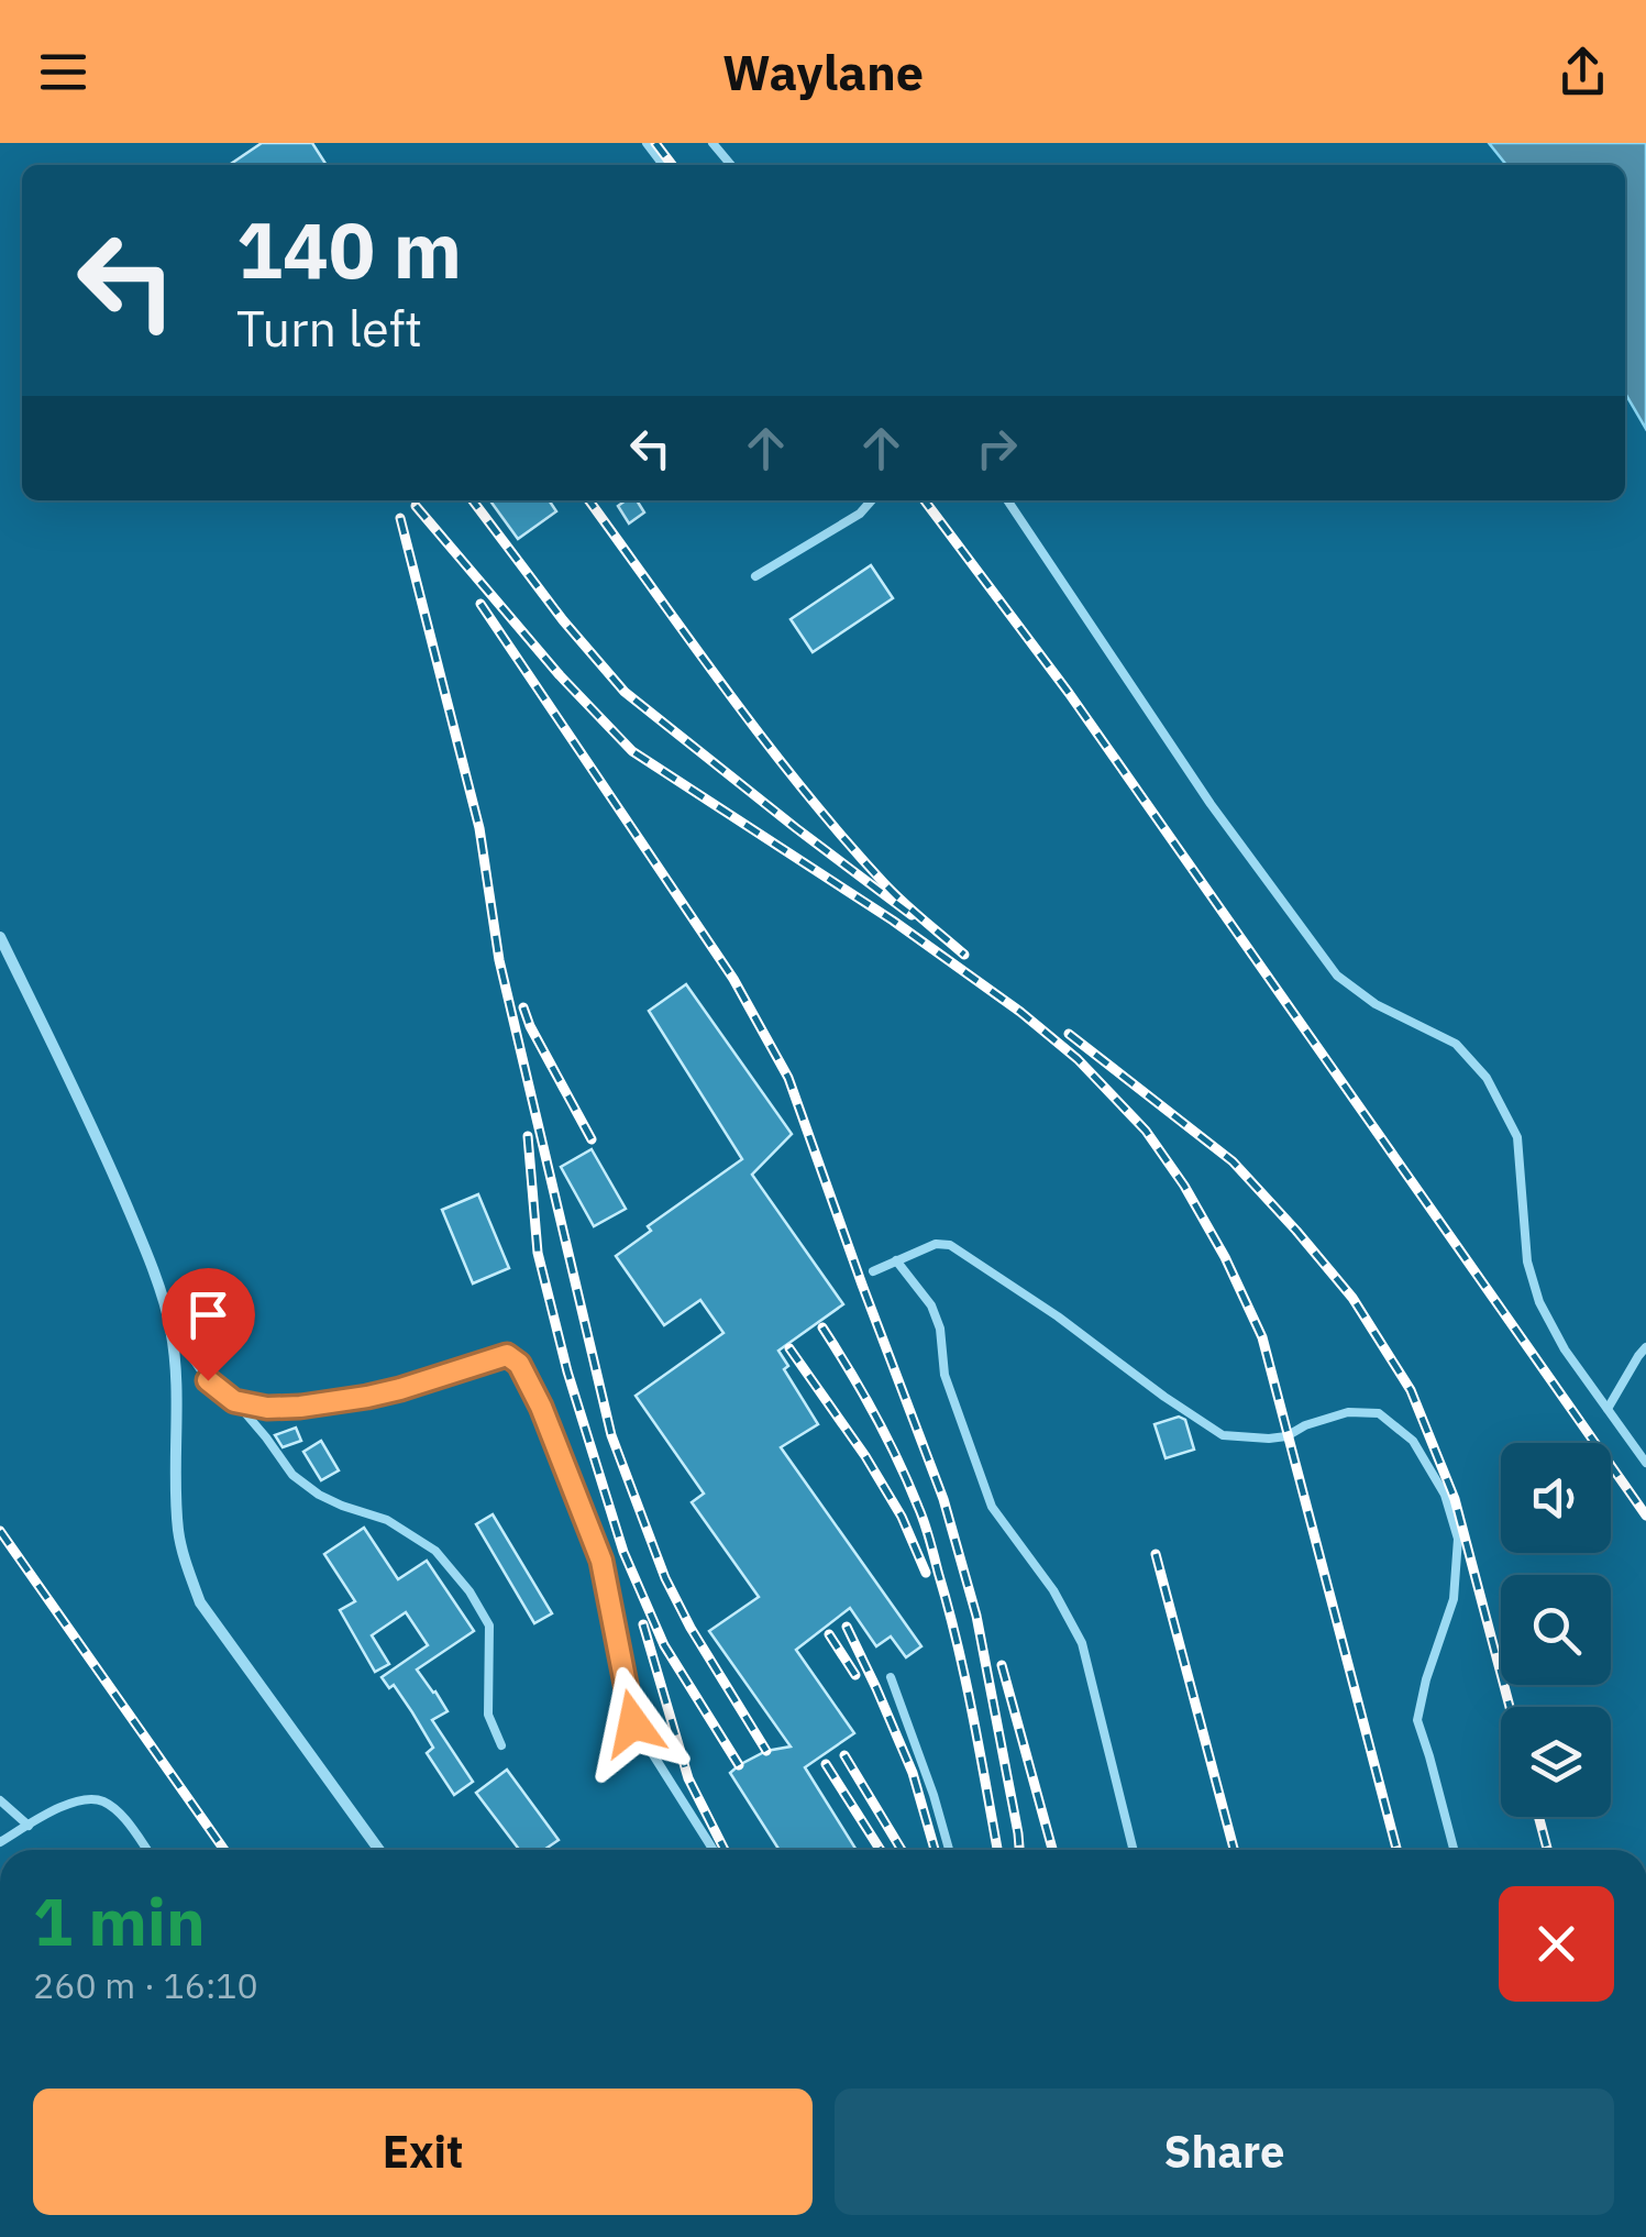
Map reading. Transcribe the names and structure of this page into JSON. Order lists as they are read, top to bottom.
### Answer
{
  "page": {
    "header": "Waylane",
    "turn": ["140 m", "Turn left"],
    "heading": ["1 min", "260 m · 16:10"],
    "buttons": ["Exit", "Share"]
  }
}
